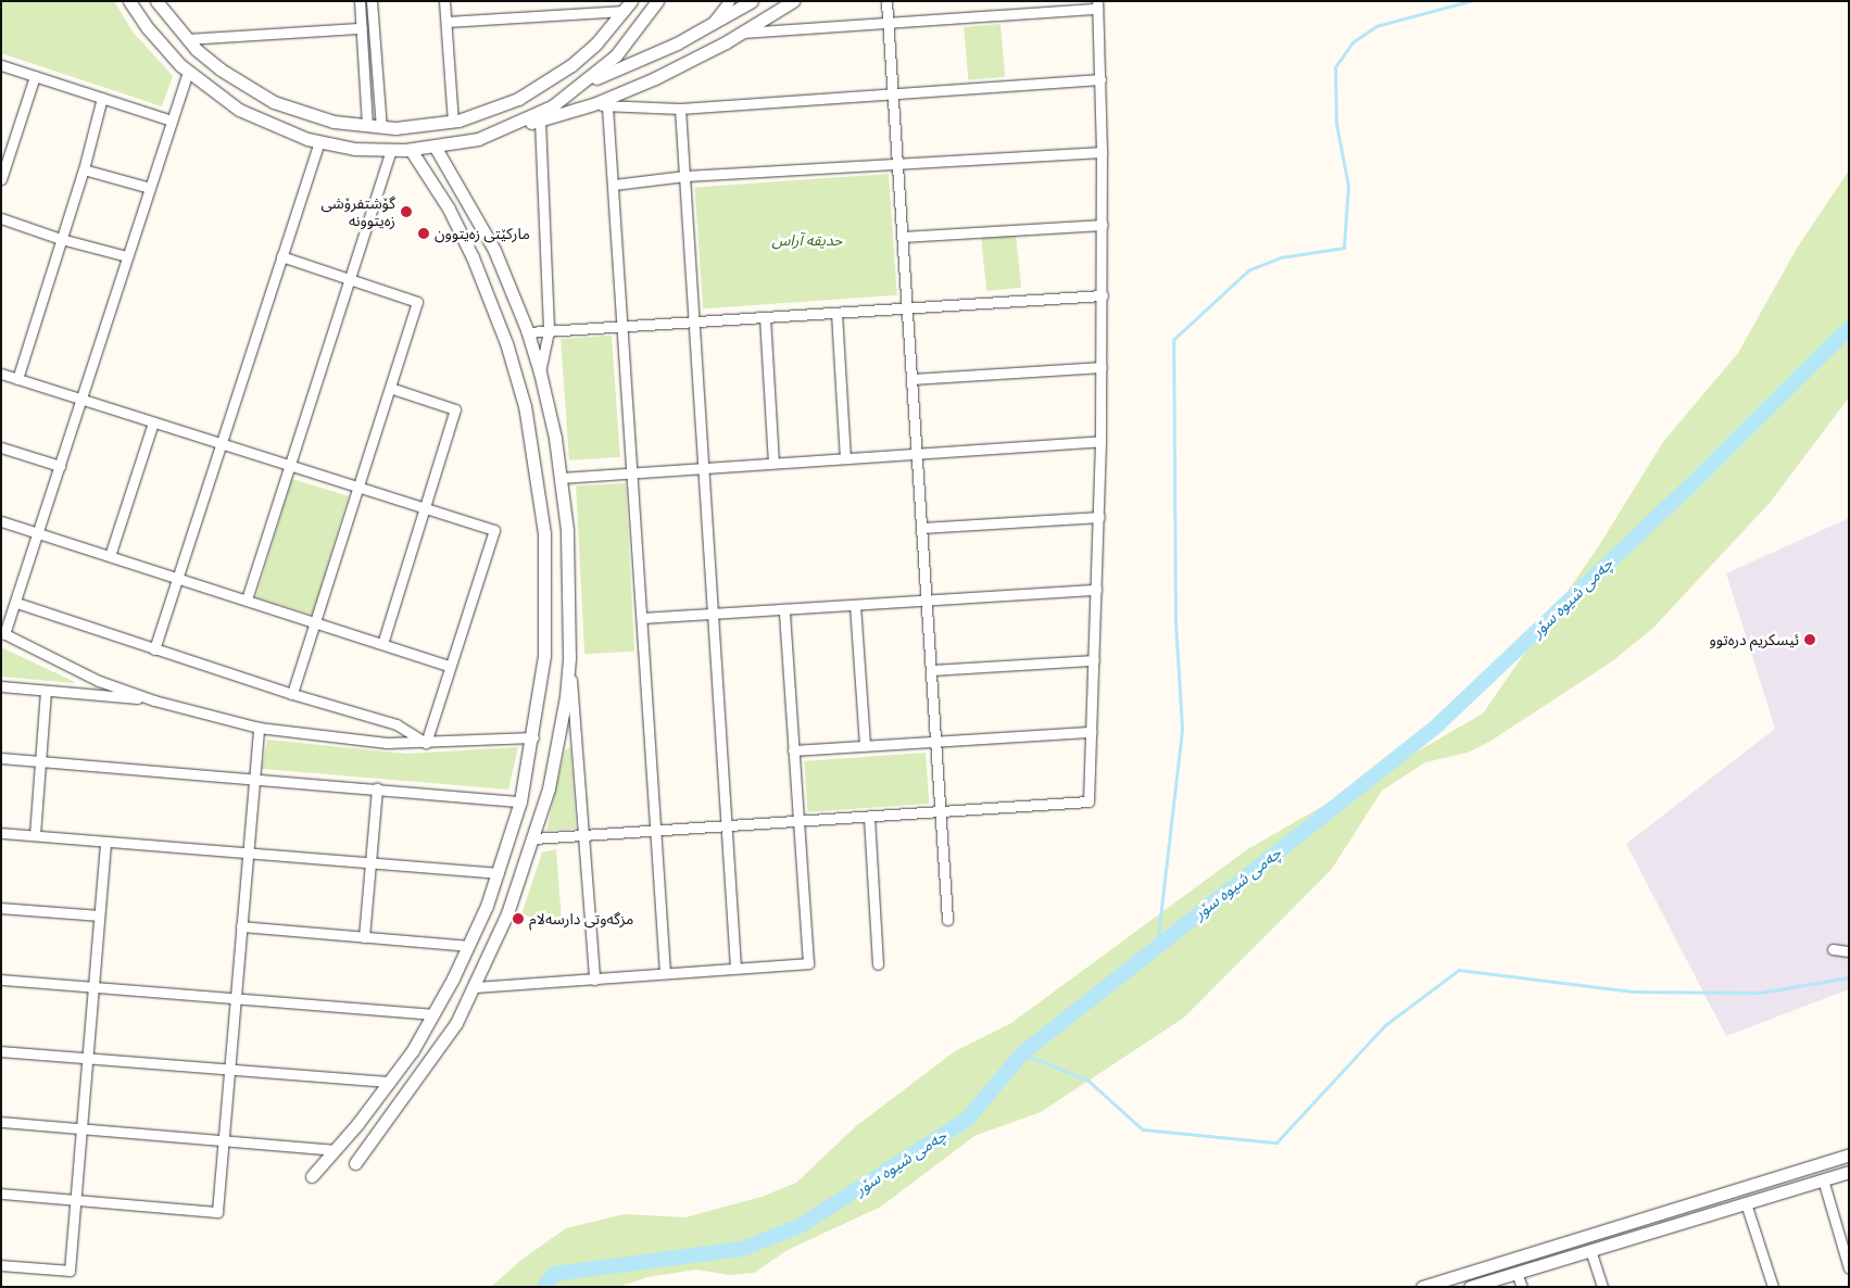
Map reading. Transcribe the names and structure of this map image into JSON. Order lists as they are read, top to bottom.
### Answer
{
  "water": ["چەمی شیوە سۆر"],
  "parks": ["حديقه آراس"],
  "places": [
    "گۆشتفرۆشی زەیتوونە",
    "مارکێتی زەیتوون",
    "ئیسکریم درەتوو",
    "مزگەوتی دارسەلام"
  ]
}
